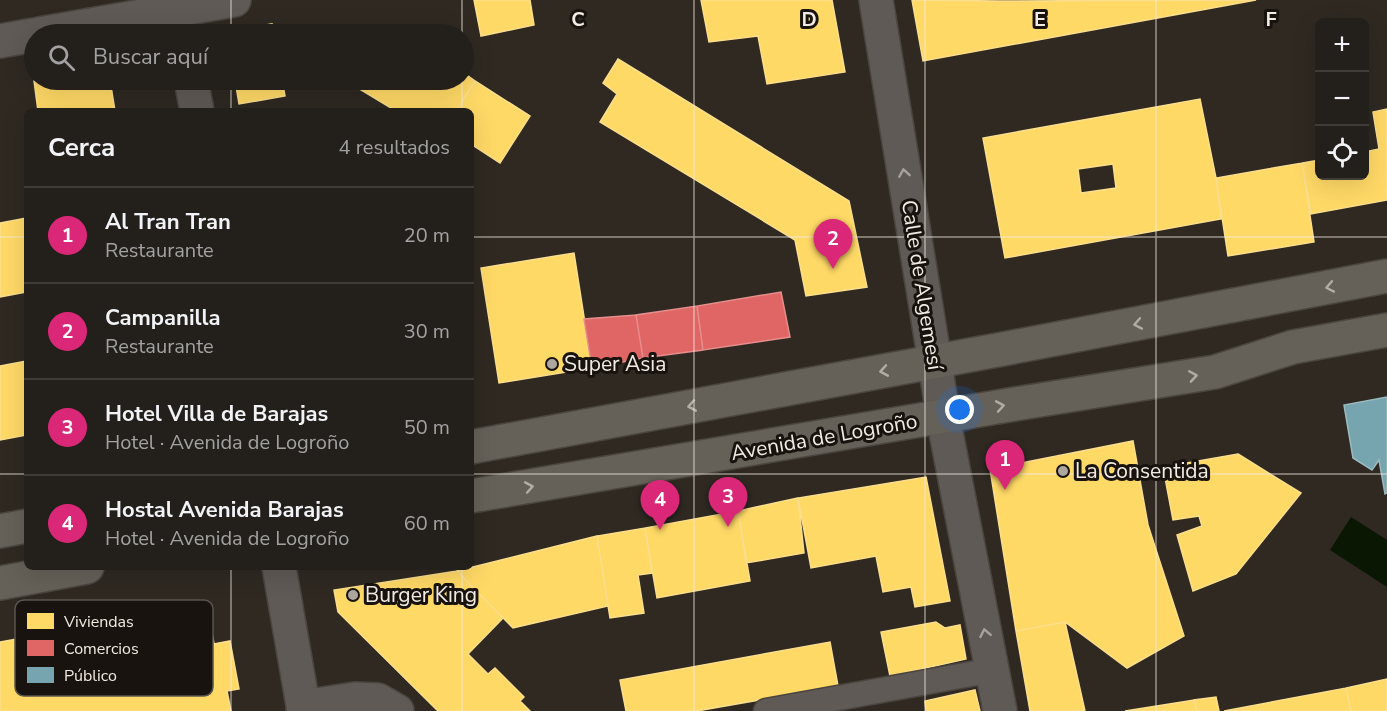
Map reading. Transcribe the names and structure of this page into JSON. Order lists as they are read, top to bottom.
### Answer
{
  "streets": {
    "main road": ["Avenida de Logroño"],
    "street": ["Calle de Algemesí"]
  },
  "crossings": [
    ["Calle de Algemesí", "Avenida de Logroño"]
  ],
  "one_way": ["Calle de Algemesí"],
  "places": ["Super Asia", "La Consentida", "Burger King"],
  "legend": ["Viviendas", "Comercios", "Público"],
  "page": {
    "map_buttons": ["+", "−"],
    "search": "Buscar aquí",
    "heading": ["Cerca", "4 resultados"],
    "list": [
      {
        "mark": "1",
        "name": "Al Tran Tran",
        "note": "Restaurante",
        "value": "20 m"
      },
      {
        "mark": "2",
        "name": "Campanilla",
        "note": "Restaurante",
        "value": "30 m"
      },
      {
        "mark": "3",
        "name": "Hotel Villa de Barajas",
        "note": "Hotel · Avenida de Logroño",
        "value": "50 m"
      },
      {
        "mark": "4",
        "name": "Hostal Avenida Barajas",
        "note": "Hotel · Avenida de Logroño",
        "value": "60 m"
      }
    ],
    "pins": [
      "2",
      "1",
      "3",
      "4"
    ]
  },
  "grid": {
    "columns": [
      "C",
      "D",
      "E",
      "F"
    ]
  }
}
